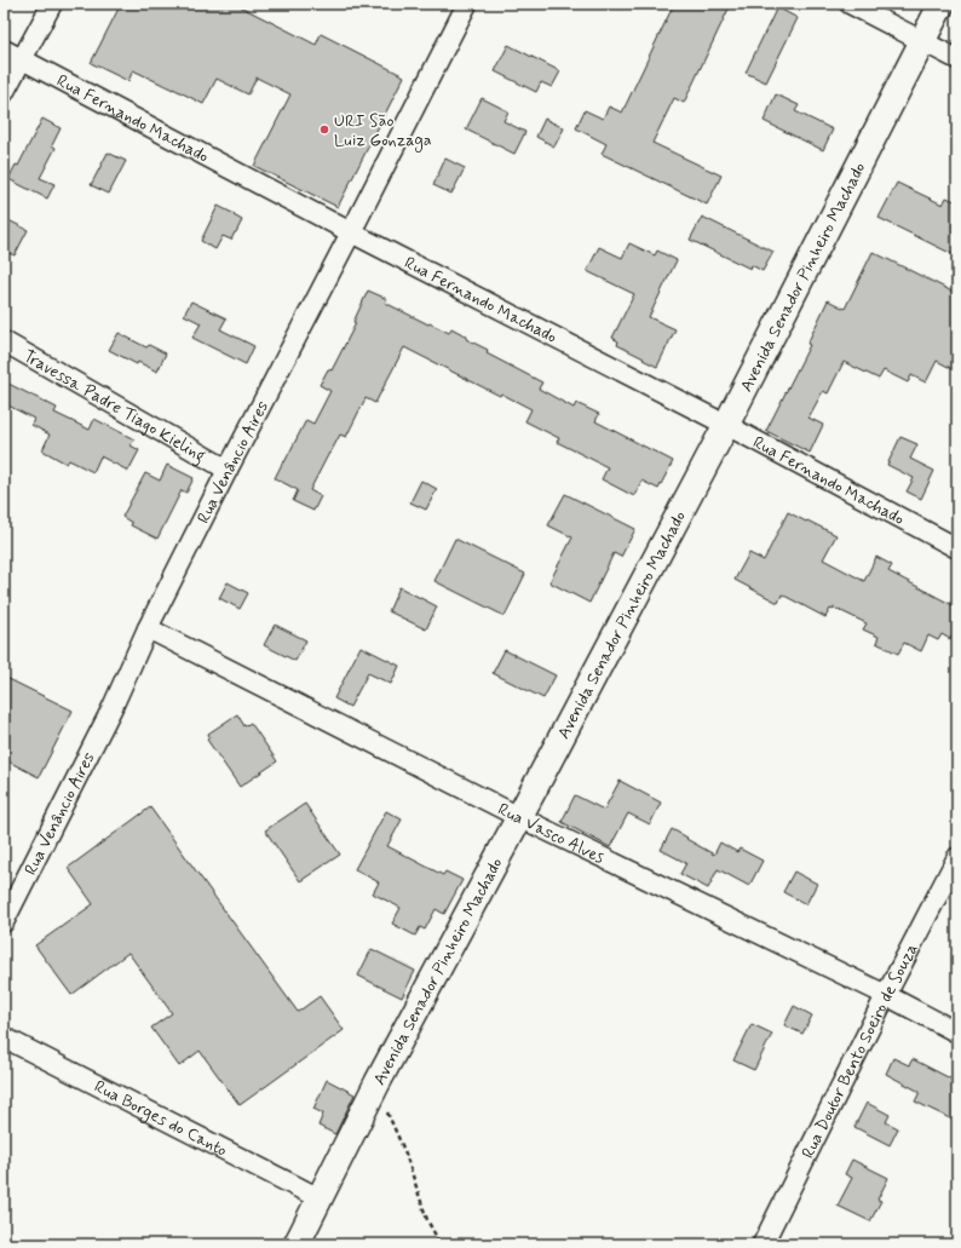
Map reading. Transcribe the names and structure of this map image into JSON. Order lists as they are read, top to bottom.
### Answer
{
  "streets": {
    "main road": ["Avenida Senador Pinheiro Machado"],
    "street": [
      "Rua Fernando Machado",
      "Travessa Padre Tiago Kieling",
      "Rua Venâncio Aires",
      "Rua Vasco Alves",
      "Rua Doutor Bento Soeiro de Souza",
      "Rua Borges do Canto"
    ]
  },
  "crossings": [
    ["Rua Fernando Machado", "Avenida Senador Pinheiro Machado"],
    ["Rua Fernando Machado", "Rua Venâncio Aires"],
    ["Avenida Senador Pinheiro Machado", "Rua Vasco Alves"],
    ["Avenida Senador Pinheiro Machado", "Rua Borges do Canto"],
    ["Travessa Padre Tiago Kieling", "Rua Venâncio Aires"],
    ["Rua Venâncio Aires", "Rua Vasco Alves"],
    ["Rua Vasco Alves", "Rua Doutor Bento Soeiro de Souza"]
  ],
  "places": ["URI São Luiz Gonzaga"]
}
